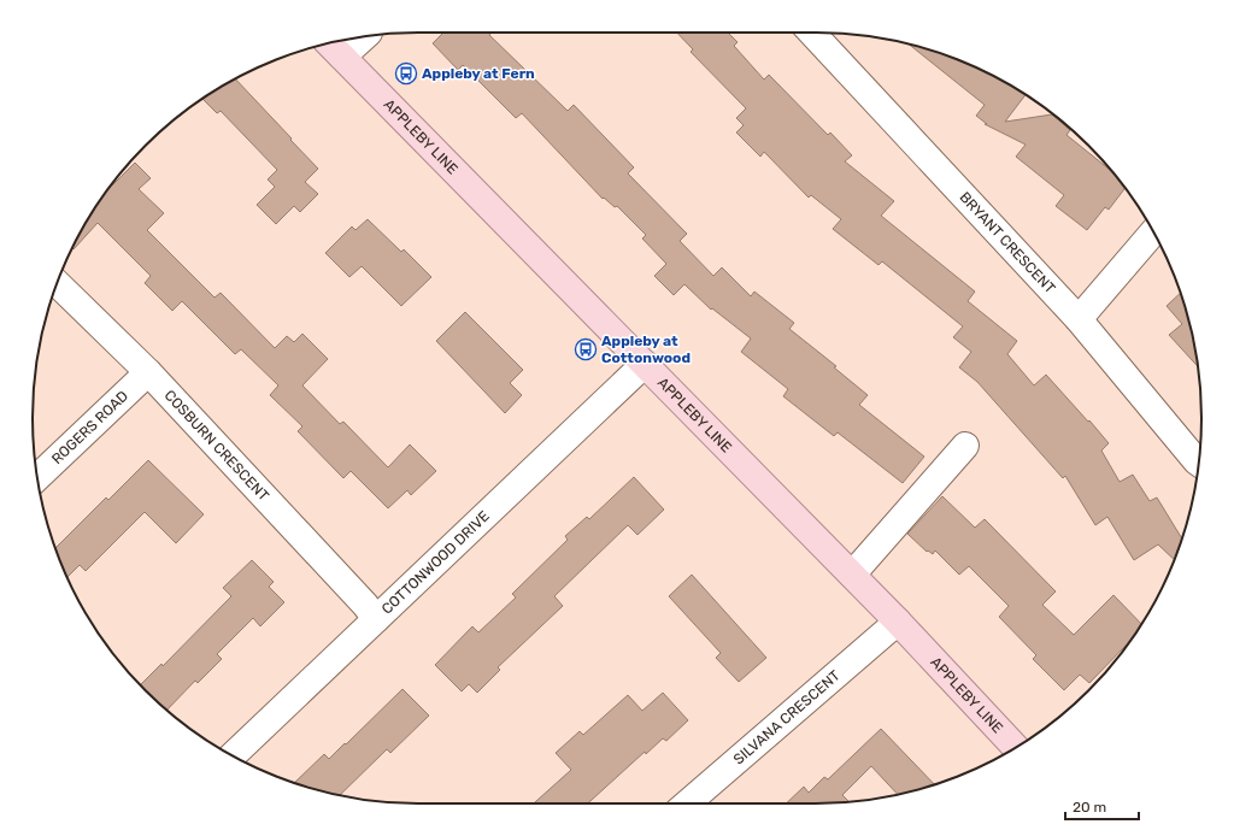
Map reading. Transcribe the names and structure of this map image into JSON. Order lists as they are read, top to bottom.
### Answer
{
  "streets": {
    "main road": ["APPLEBY LINE"],
    "street": [
      "BRYANT CRESCENT",
      "ROGERS ROAD",
      "COSBURN CRESCENT",
      "COTTONWOOD DRIVE",
      "SILVANA CRESCENT"
    ]
  },
  "crossings": [
    ["APPLEBY LINE", "COTTONWOOD DRIVE"],
    ["APPLEBY LINE", "SILVANA CRESCENT"],
    ["ROGERS ROAD", "COSBURN CRESCENT"],
    ["COSBURN CRESCENT", "COTTONWOOD DRIVE"]
  ],
  "places": {
    "bus stop": ["Appleby at Fern", "Appleby at Cottonwood"]
  },
  "scale_bar": "20 m"
}
